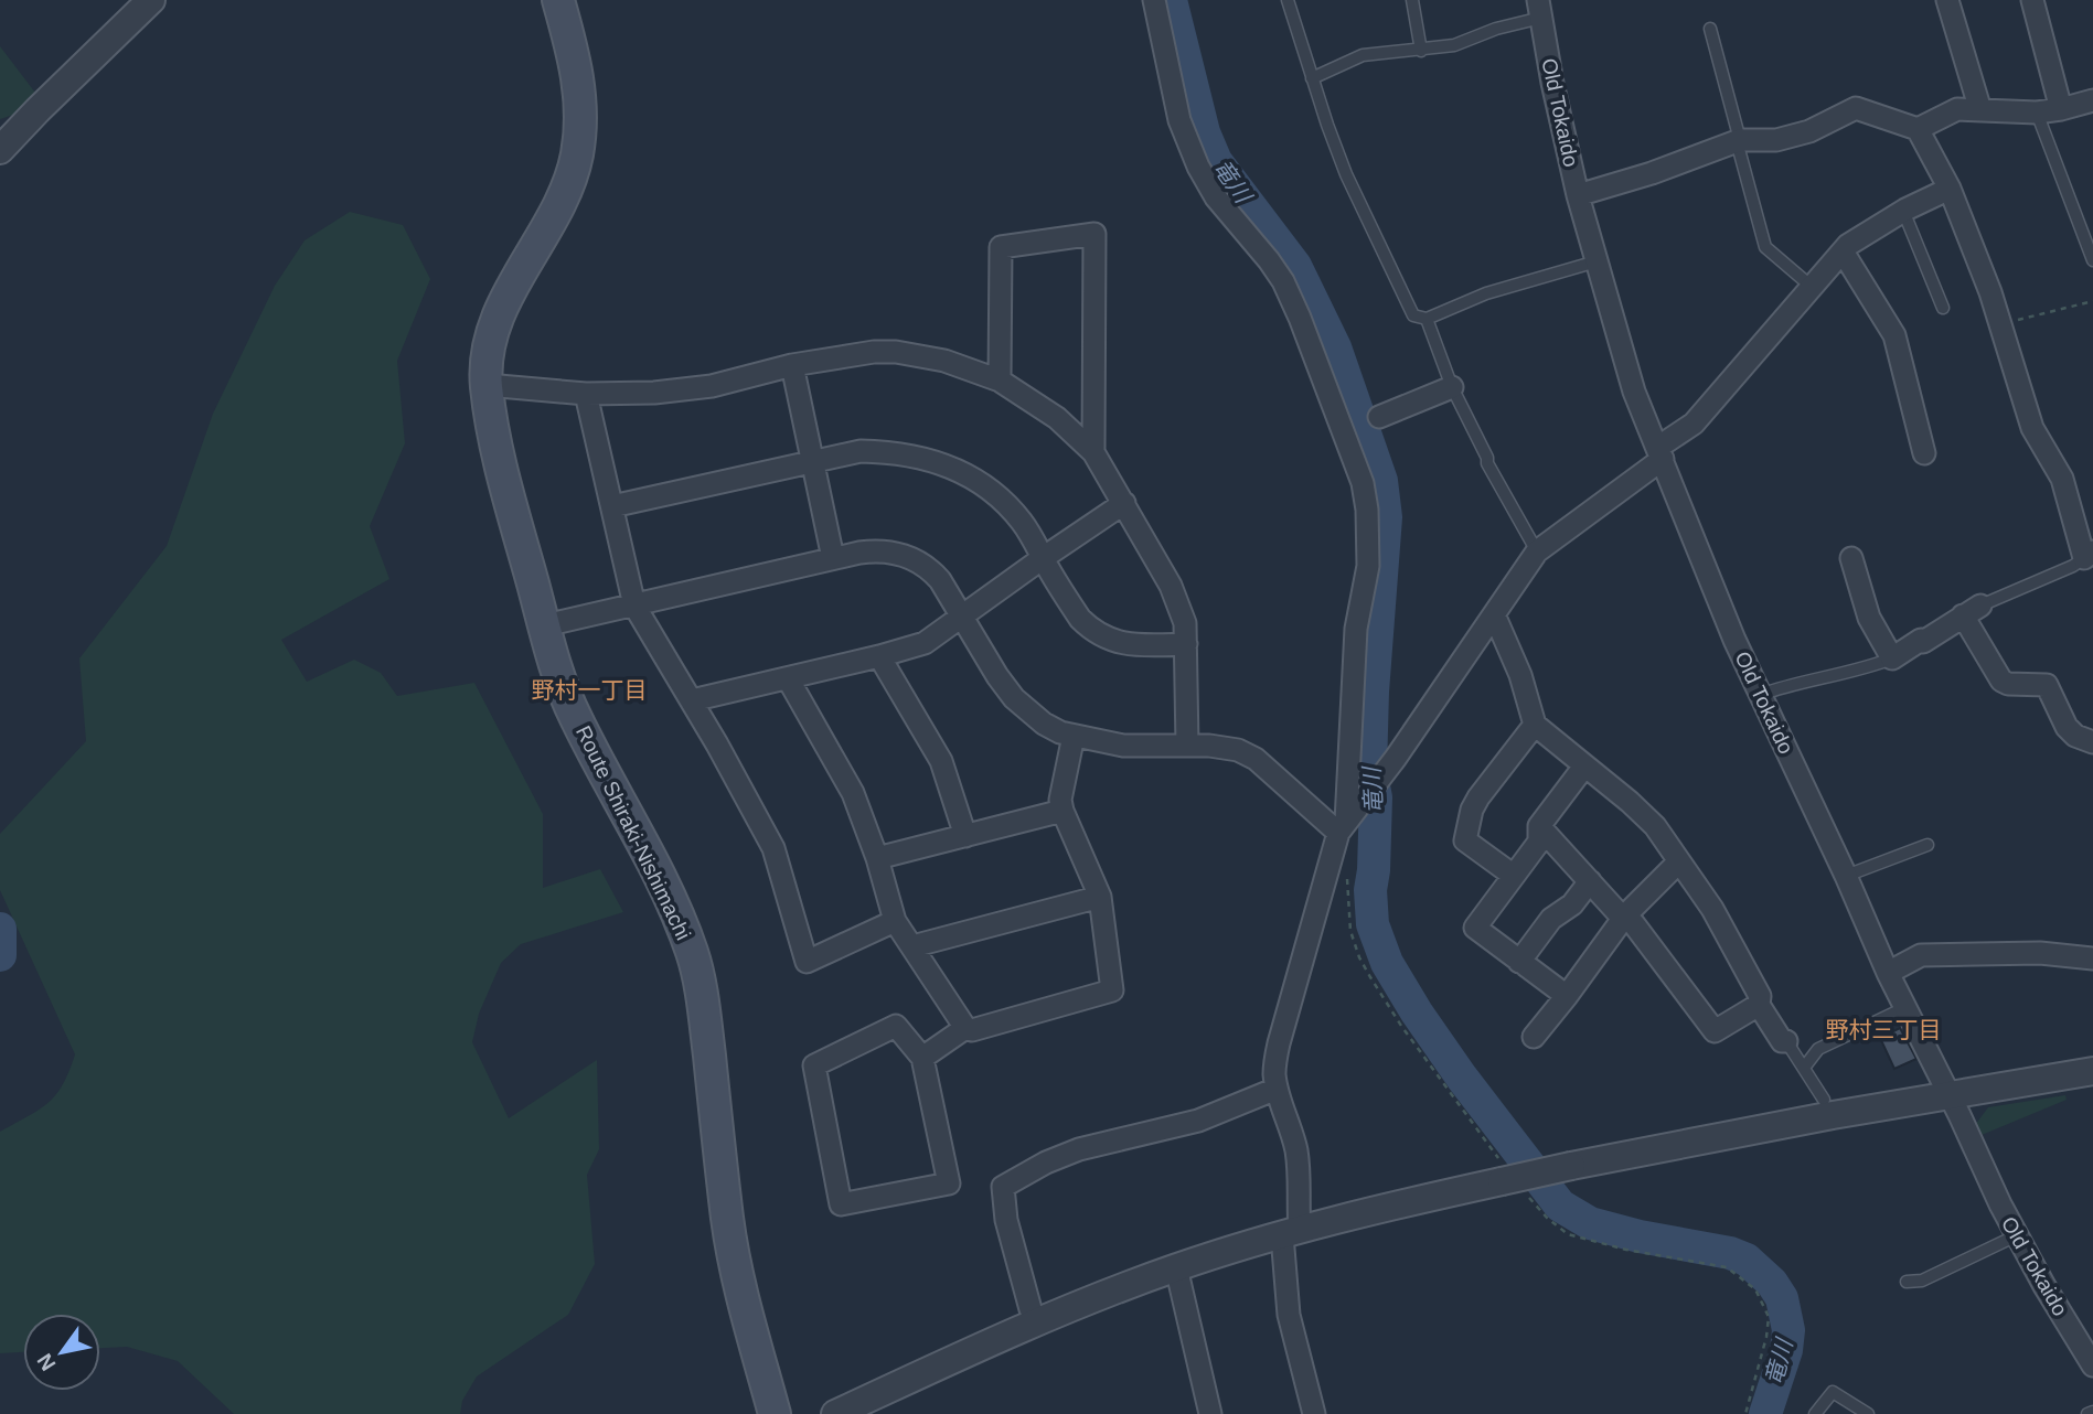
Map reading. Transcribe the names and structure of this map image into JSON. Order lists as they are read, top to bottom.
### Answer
{
  "streets": {
    "main road": ["Route Shiraki-Nishimachi"],
    "street": ["Old Tokaido"]
  },
  "districts": ["野村一丁目", "野村三丁目"],
  "water": ["竜川"],
  "north": "bottom left"
}
